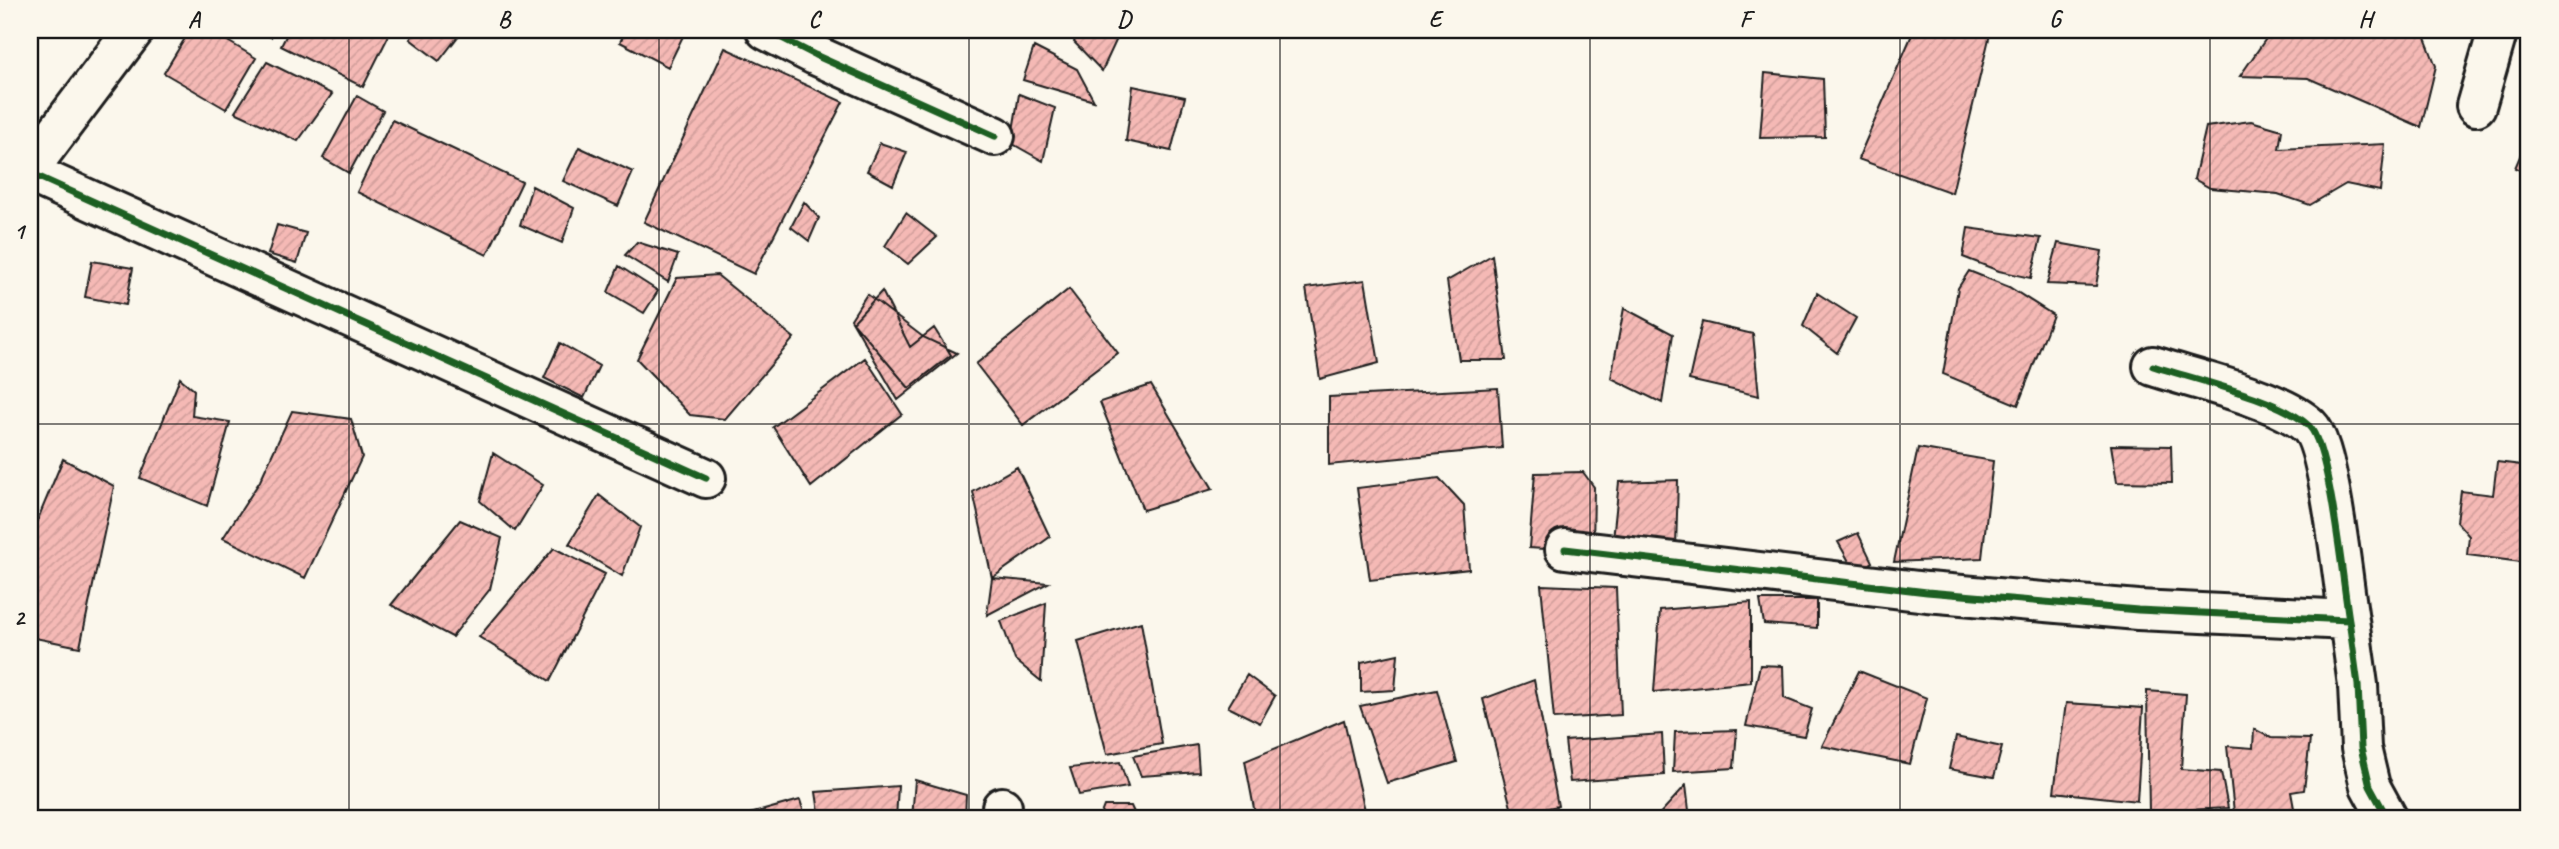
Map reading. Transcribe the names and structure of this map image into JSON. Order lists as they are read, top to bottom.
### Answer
{
  "grid": {
    "columns": [
      "A",
      "B",
      "C",
      "D",
      "E",
      "F",
      "G",
      "H"
    ],
    "rows": ["1", "2"]
  }
}
